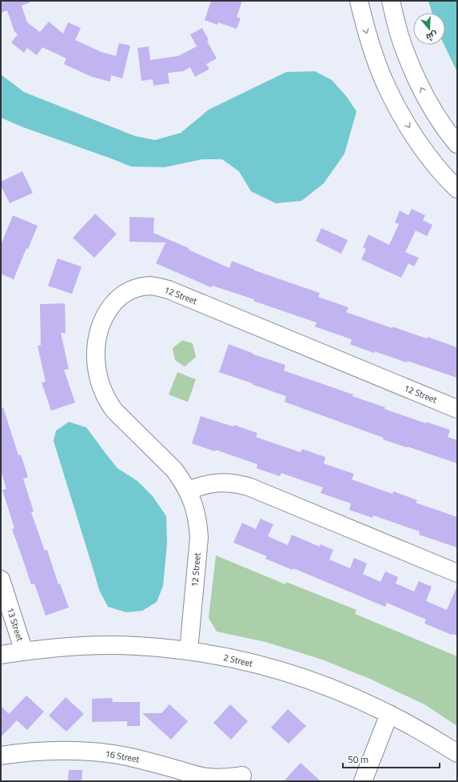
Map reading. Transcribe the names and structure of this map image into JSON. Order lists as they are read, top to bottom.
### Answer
{
  "streets": {
    "street": [
      "12 Street",
      "13 Street",
      "2 Street",
      "16 Street"
    ]
  },
  "crossings": [
    ["12 Street", "2 Street"],
    ["13 Street", "2 Street"]
  ],
  "scale_bar": "50 m",
  "north": "bottom"
}
